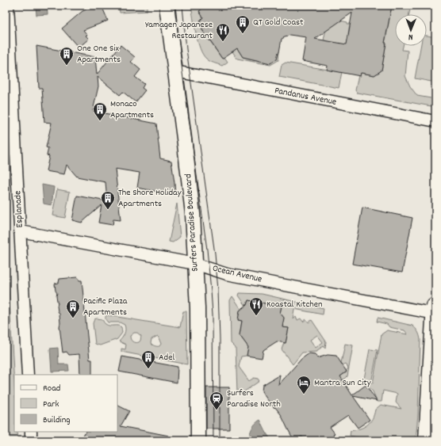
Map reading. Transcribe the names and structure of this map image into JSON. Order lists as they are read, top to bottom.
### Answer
{
  "streets": {
    "street": [
      "Pandanus Avenue",
      "Esplanade",
      "Surfers Paradise Boulevard",
      "Ocean Avenue"
    ]
  },
  "crossings": [
    ["Pandanus Avenue", "Surfers Paradise Boulevard"],
    ["Esplanade", "Ocean Avenue"],
    ["Surfers Paradise Boulevard", "Ocean Avenue"]
  ],
  "places": {
    "building": [
      "QT Gold Coast",
      "One One Six Apartments",
      "Monaco Apartments",
      "The Shore Holiday Apartments",
      "Pacific Plaza Apartments",
      "Adel"
    ],
    "restaurant": ["Yamagen Japanese Restaurant", "Koastal Kitchen"],
    "hotel": ["Mantra Sun City"],
    "station": ["Surfers Paradise North"]
  },
  "legend": ["Road", "Park", "Building"],
  "north": "bottom"
}
